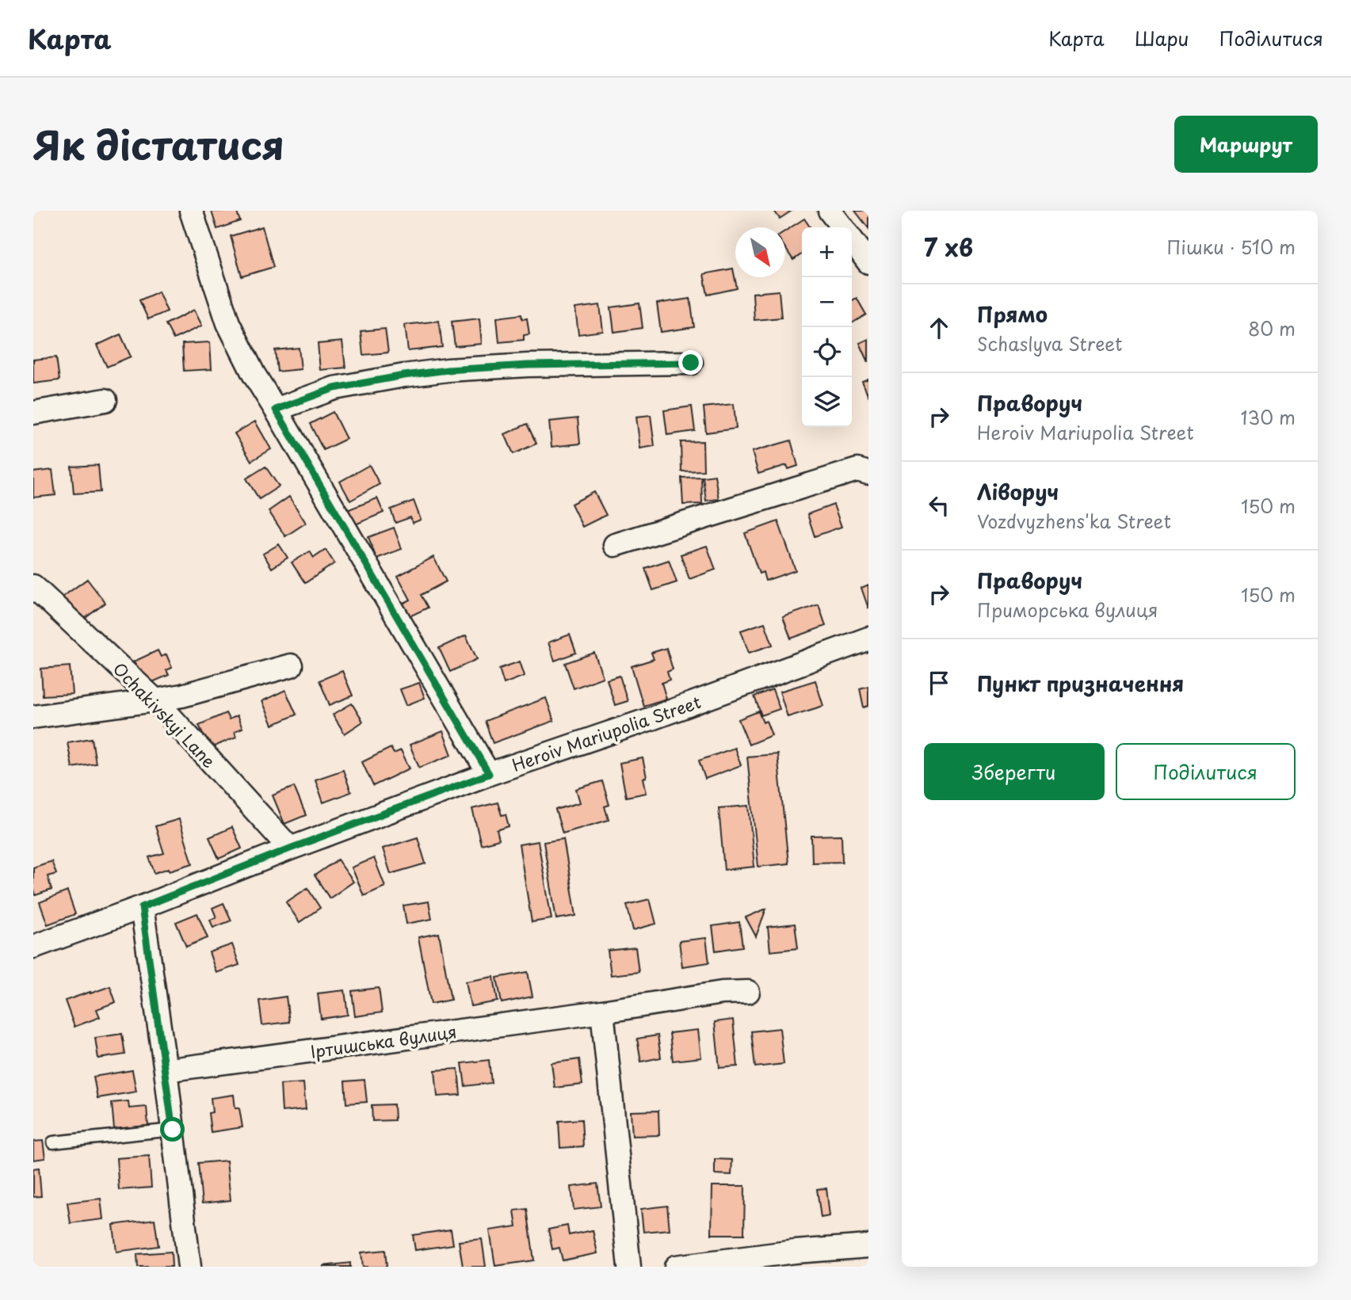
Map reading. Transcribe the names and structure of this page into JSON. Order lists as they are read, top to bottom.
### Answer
{
  "streets": {
    "street": ["Ochakivskyi Lane", "Heroiv Mariupolia Street", "Іртишська вулиця"]
  },
  "crossings": [
    ["Ochakivskyi Lane", "Heroiv Mariupolia Street"]
  ],
  "north": "bottom right",
  "page": {
    "header": "Карта",
    "nav": ["Карта", "Шари", "Поділитися"],
    "title": "Як дістатися",
    "buttons": [
      "Маршрут",
      ["Зберегти", "Поділитися"]
    ],
    "heading": ["7 хв", "Пішки · 510 m"],
    "map_buttons": ["+", "−"],
    "list": [
      ["Прямо", "Schaslyva Street", "80 m"],
      ["Праворуч", "Heroiv Mariupolia Street", "130 m"],
      ["Ліворуч", "Vozdvyzhens'ka Street", "150 m"],
      ["Праворуч", "Приморська вулиця", "150 m"],
      "Пункт призначення"
    ]
  }
}
